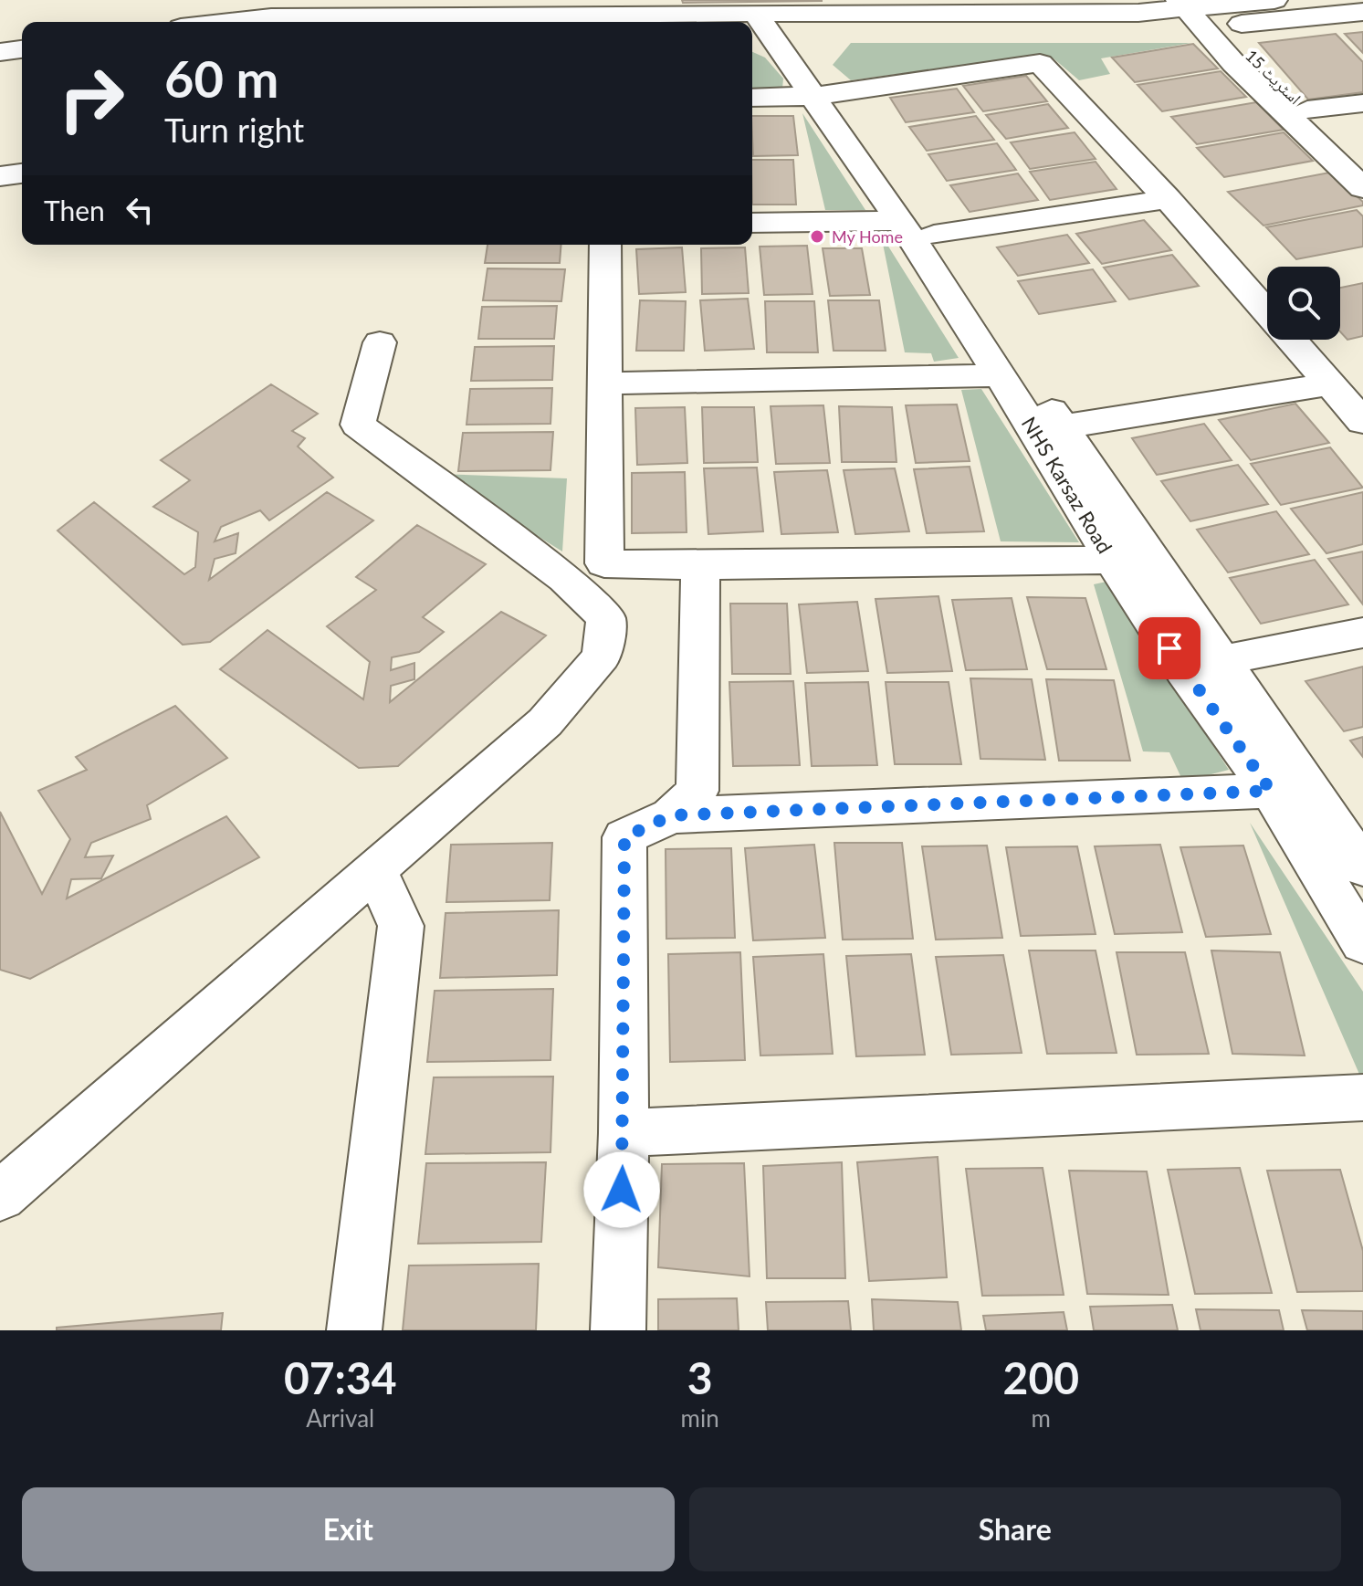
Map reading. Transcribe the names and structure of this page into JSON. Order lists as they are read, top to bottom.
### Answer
{
  "streets": {
    "street": ["اسٹریٹ 15", "NHS Karsaz Road"]
  },
  "places": ["My Home"],
  "page": {
    "turn": ["60 m", "Turn right"],
    "then": "Then",
    "eta": [
      "07:34",
      "Arrival",
      "3",
      "min",
      "200",
      "m"
    ],
    "buttons": ["Exit", "Share"]
  }
}
